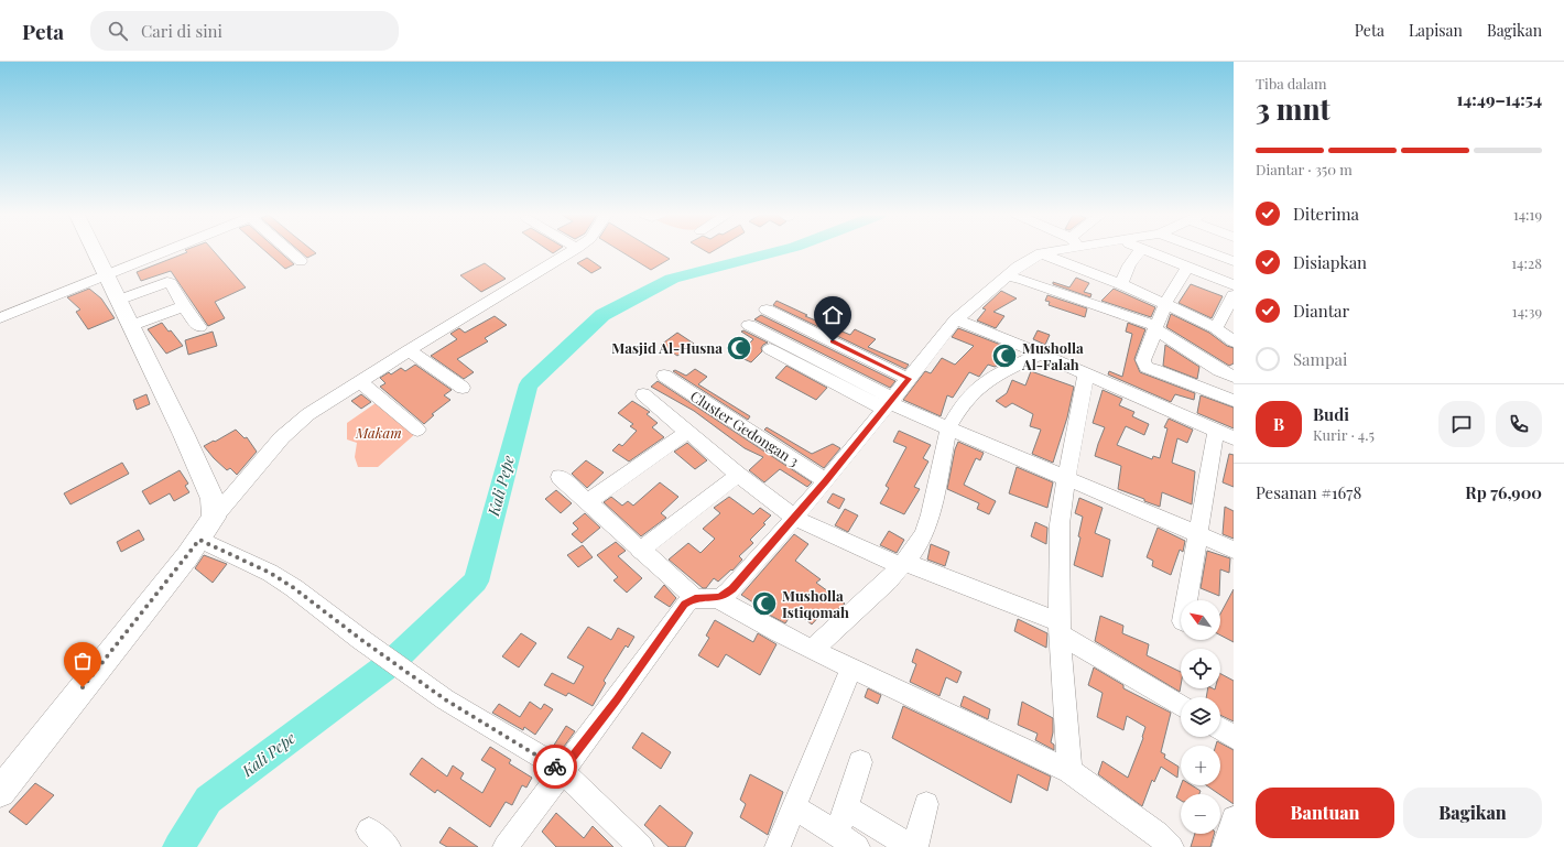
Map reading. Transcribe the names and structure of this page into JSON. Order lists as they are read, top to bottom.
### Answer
{
  "streets": {
    "street": ["Cluster Gedongan 3"]
  },
  "water": ["Kali Pepe"],
  "parks": ["Makam"],
  "places": {
    "mosque": ["Masjid Al-Husna", "Musholla Al-Falah", "Musholla Istiqomah"]
  },
  "north": "top left",
  "page": {
    "header": "Peta",
    "search": "Cari di sini",
    "nav": ["Peta", "Lapisan", "Bagikan"],
    "heading": ["3 mnt", "Tiba dalam", "14:49–14:54"],
    "panel": [
      "Budi",
      "Kurir · 4.5",
      "Pesanan #1678",
      "Rp 76,900"
    ],
    "bar": "Diantar · 350 m",
    "list": [
      ["Diterima", "14:19"],
      ["Disiapkan", "14:28"],
      ["Diantar", "14:39"],
      "Sampai"
    ],
    "round": "B",
    "map_buttons": ["+", "−"],
    "buttons": ["Bantuan", "Bagikan"]
  }
}
